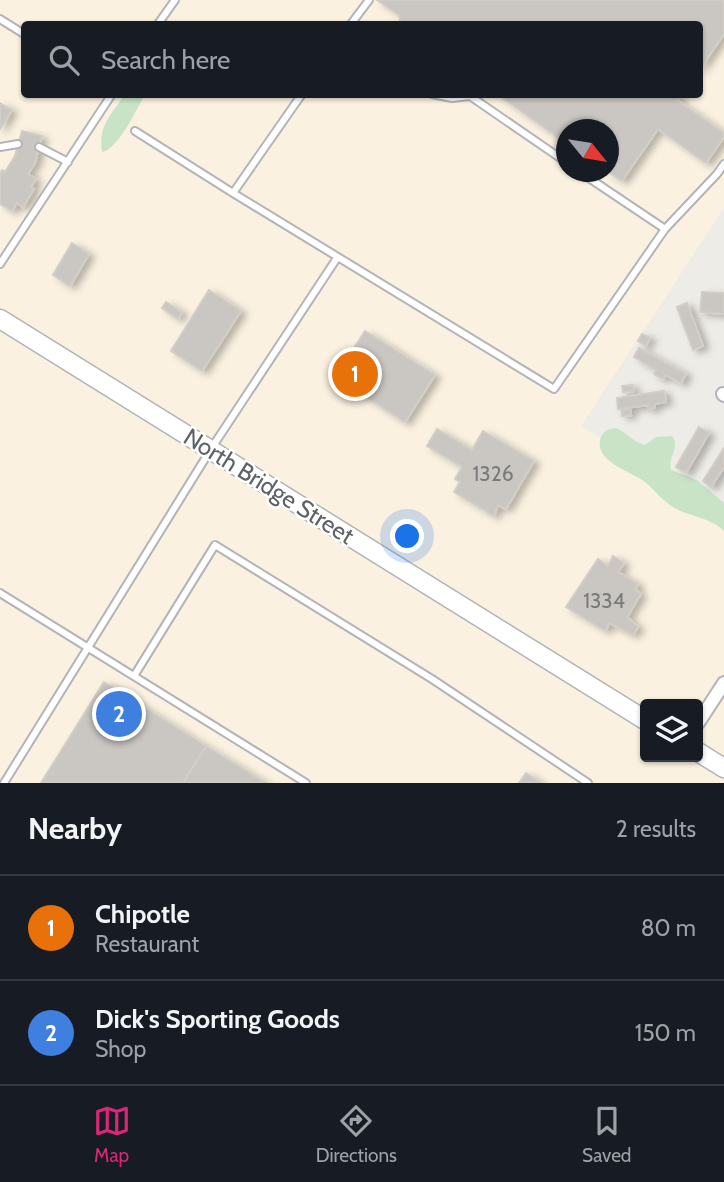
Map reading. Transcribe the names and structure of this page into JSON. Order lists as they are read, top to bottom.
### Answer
{
  "streets": {
    "main road": ["North Bridge Street"]
  },
  "house_numbers": ["1326", "1334"],
  "north": "bottom right",
  "page": {
    "search": "Search here",
    "pins": ["1", "2"],
    "heading": ["Nearby", "2 results"],
    "list": [
      {
        "mark": "1",
        "name": "Chipotle",
        "note": "Restaurant",
        "value": "80 m"
      },
      {
        "mark": "2",
        "name": "Dick's Sporting Goods",
        "note": "Shop",
        "value": "150 m"
      }
    ],
    "nav": ["Map", "Directions", "Saved"]
  }
}
